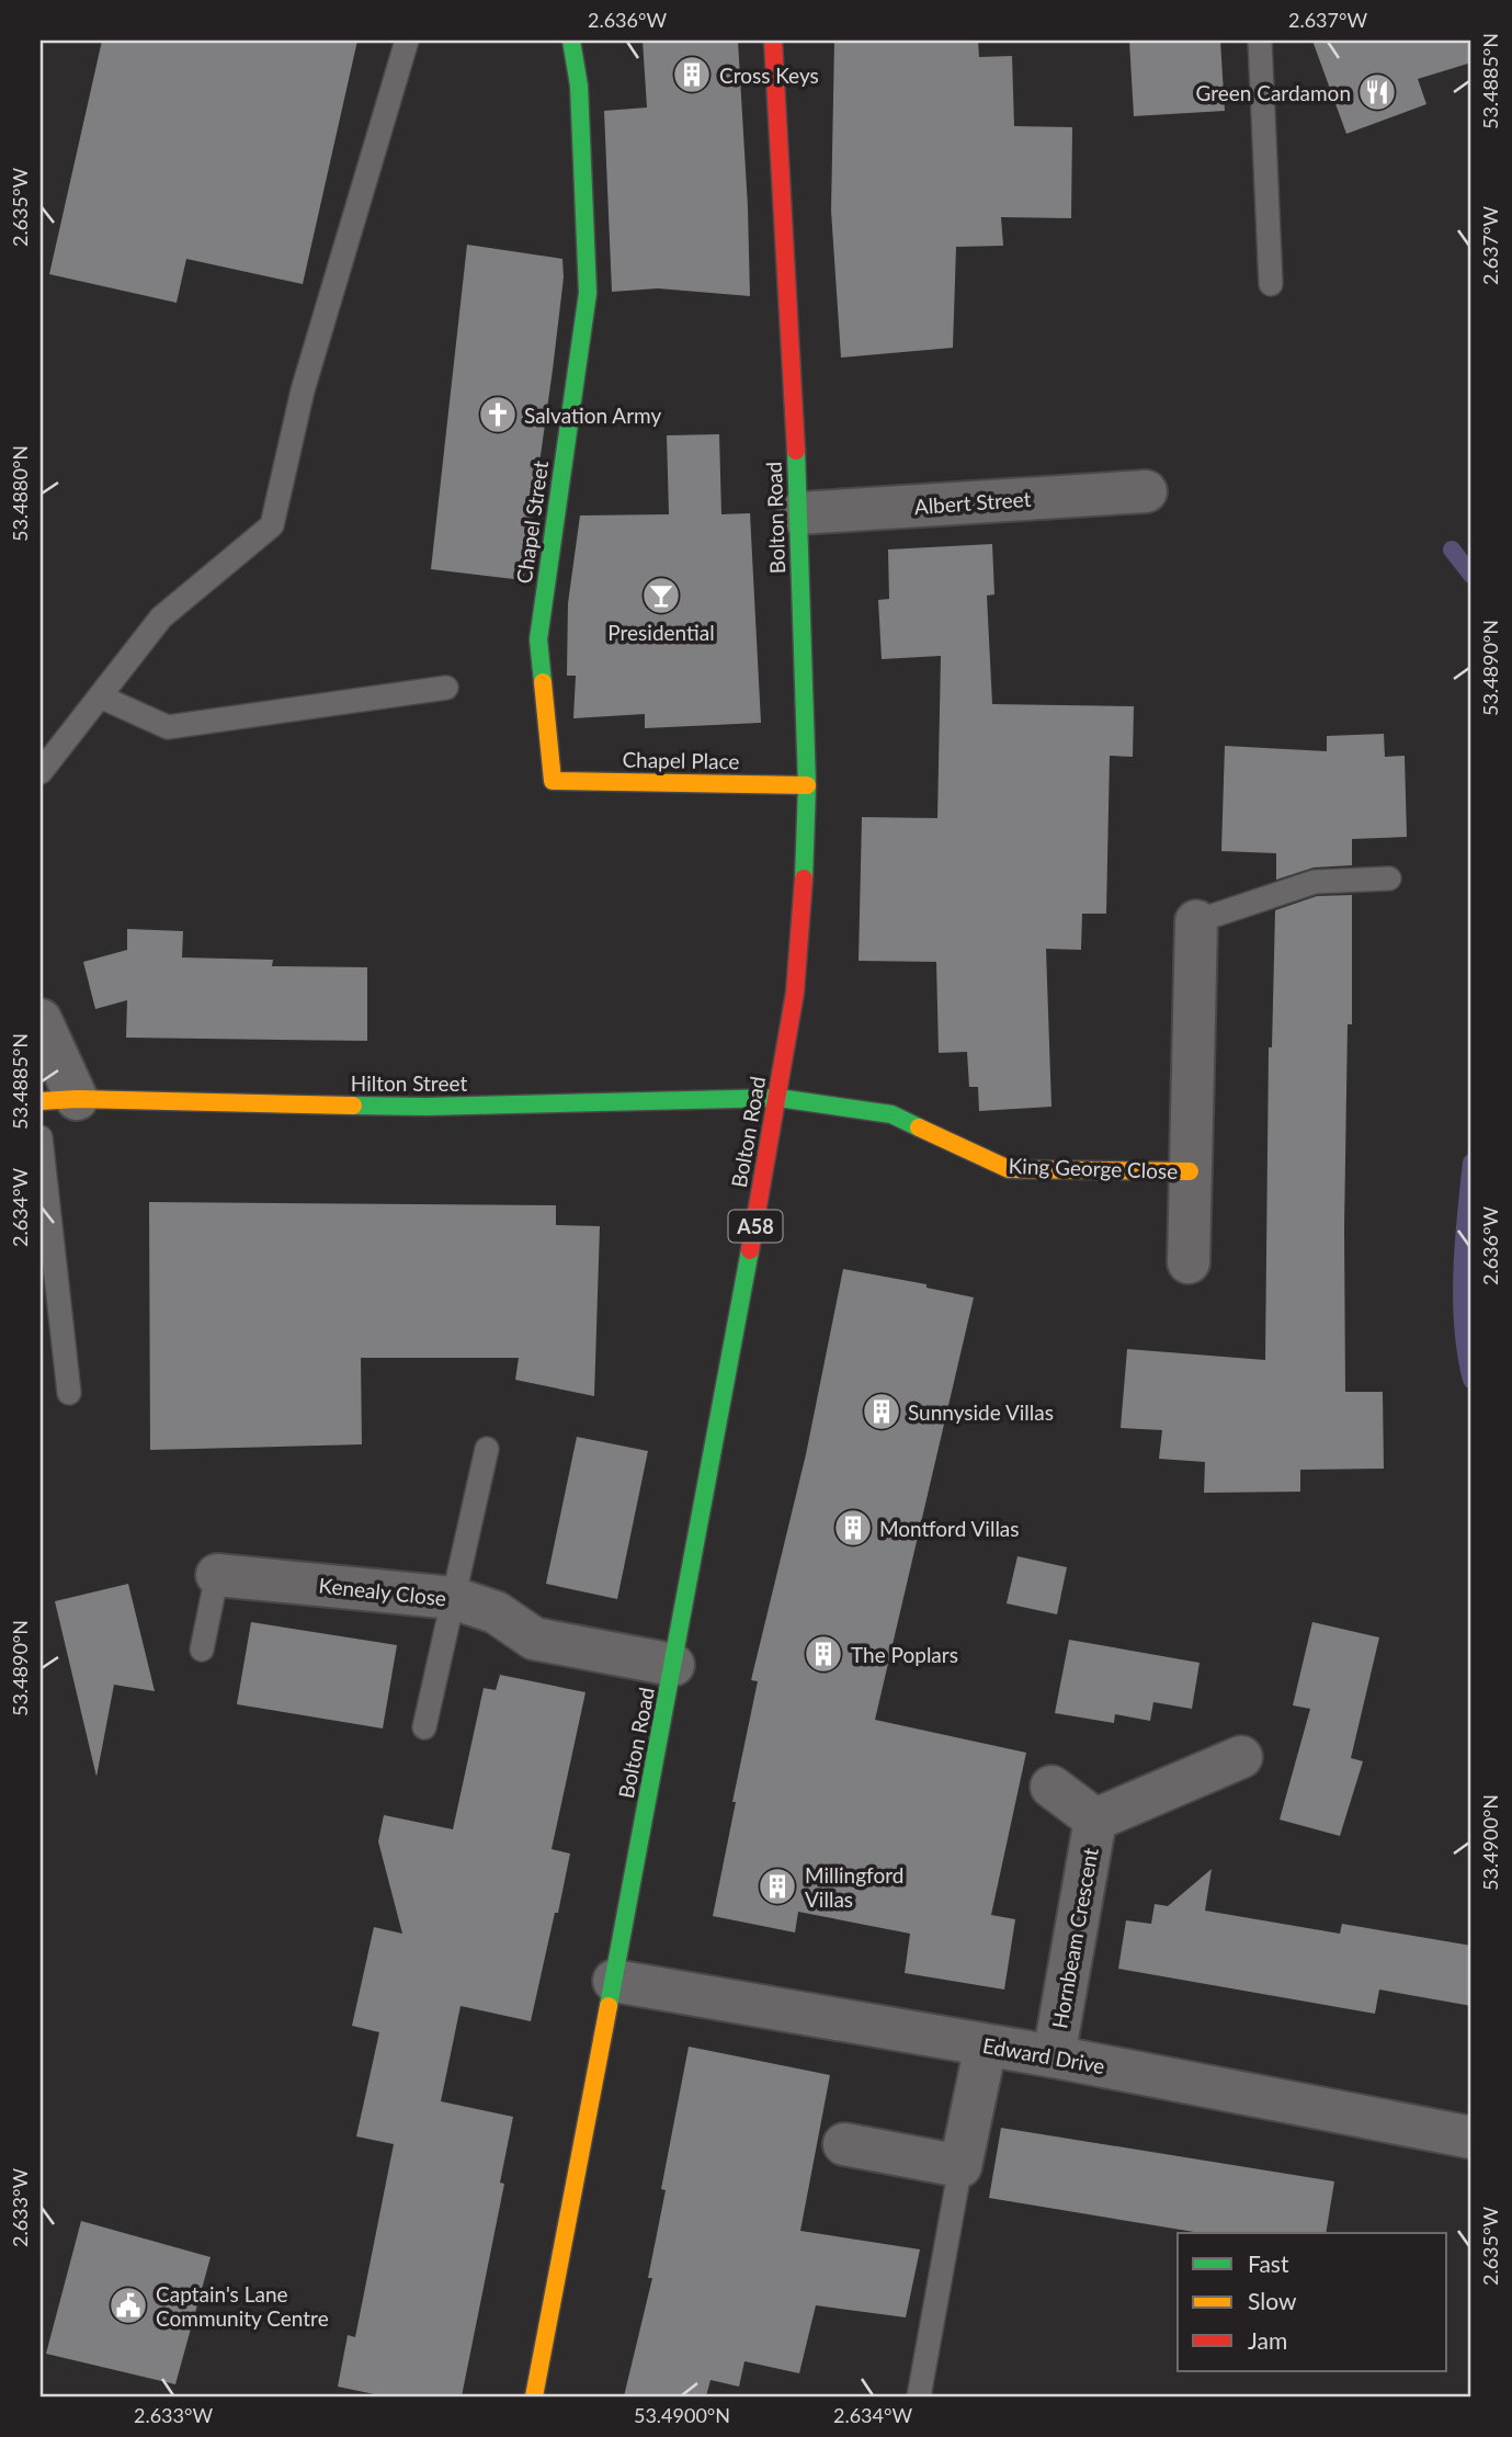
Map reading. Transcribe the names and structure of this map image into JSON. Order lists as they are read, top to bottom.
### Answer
{
  "streets": {
    "main road": [
      "Bolton Road",
      "Chapel Street",
      "Chapel Place",
      "Hilton Street",
      "King George Close",
      "A58"
    ],
    "street": [
      "Albert Street",
      "Kenealy Close",
      "Hornbeam Crescent",
      "Edward Drive"
    ]
  },
  "crossings": [
    ["Albert Street", "Bolton Road"],
    ["Bolton Road", "Chapel Place"],
    ["Bolton Road", "Hilton Street"],
    ["Bolton Road", "King George Close"],
    ["Bolton Road", "Kenealy Close"],
    ["Bolton Road", "Edward Drive"],
    ["Chapel Street", "Chapel Place"],
    ["Hilton Street", "King George Close"],
    ["Hornbeam Crescent", "Edward Drive"]
  ],
  "places": {
    "building": [
      "Cross Keys",
      "Sunnyside Villas",
      "Montford Villas",
      "The Poplars",
      "Millingford Villas"
    ],
    "restaurant": ["Green Cardamon"],
    "church": ["Salvation Army"],
    "bar": ["Presidential"],
    "public building": ["Captain's Lane Community Centre"]
  },
  "legend": ["Fast", "Slow", "Jam"],
  "coordinates": [
    "2.636°W",
    "2.637°W",
    "53.4885°N",
    "2.635°W",
    "53.4880°N",
    "53.4890°N",
    "2.634°W",
    "53.4900°N",
    "2.633°W"
  ]
}
